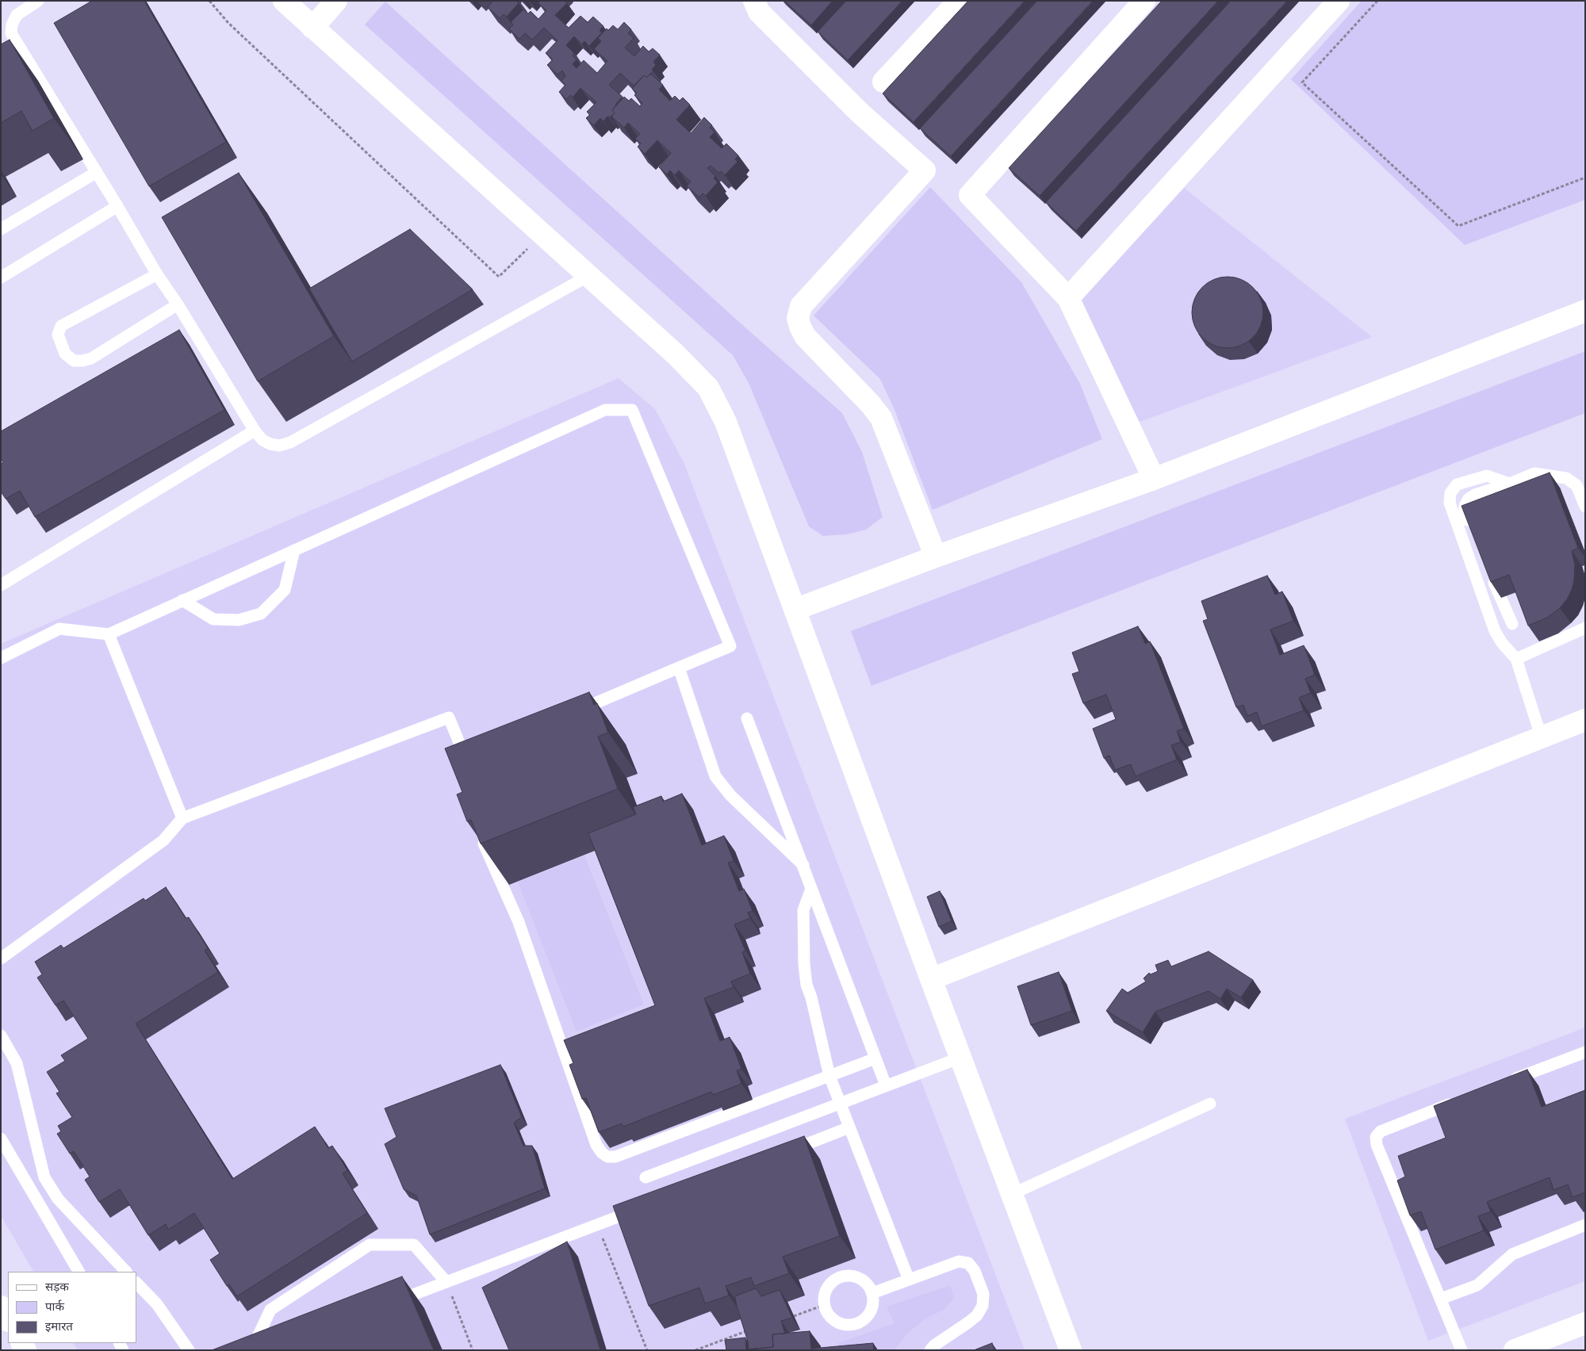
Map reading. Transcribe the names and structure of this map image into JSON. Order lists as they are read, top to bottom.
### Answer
{
  "legend": ["सड़क", "पार्क", "इमारत"]
}
